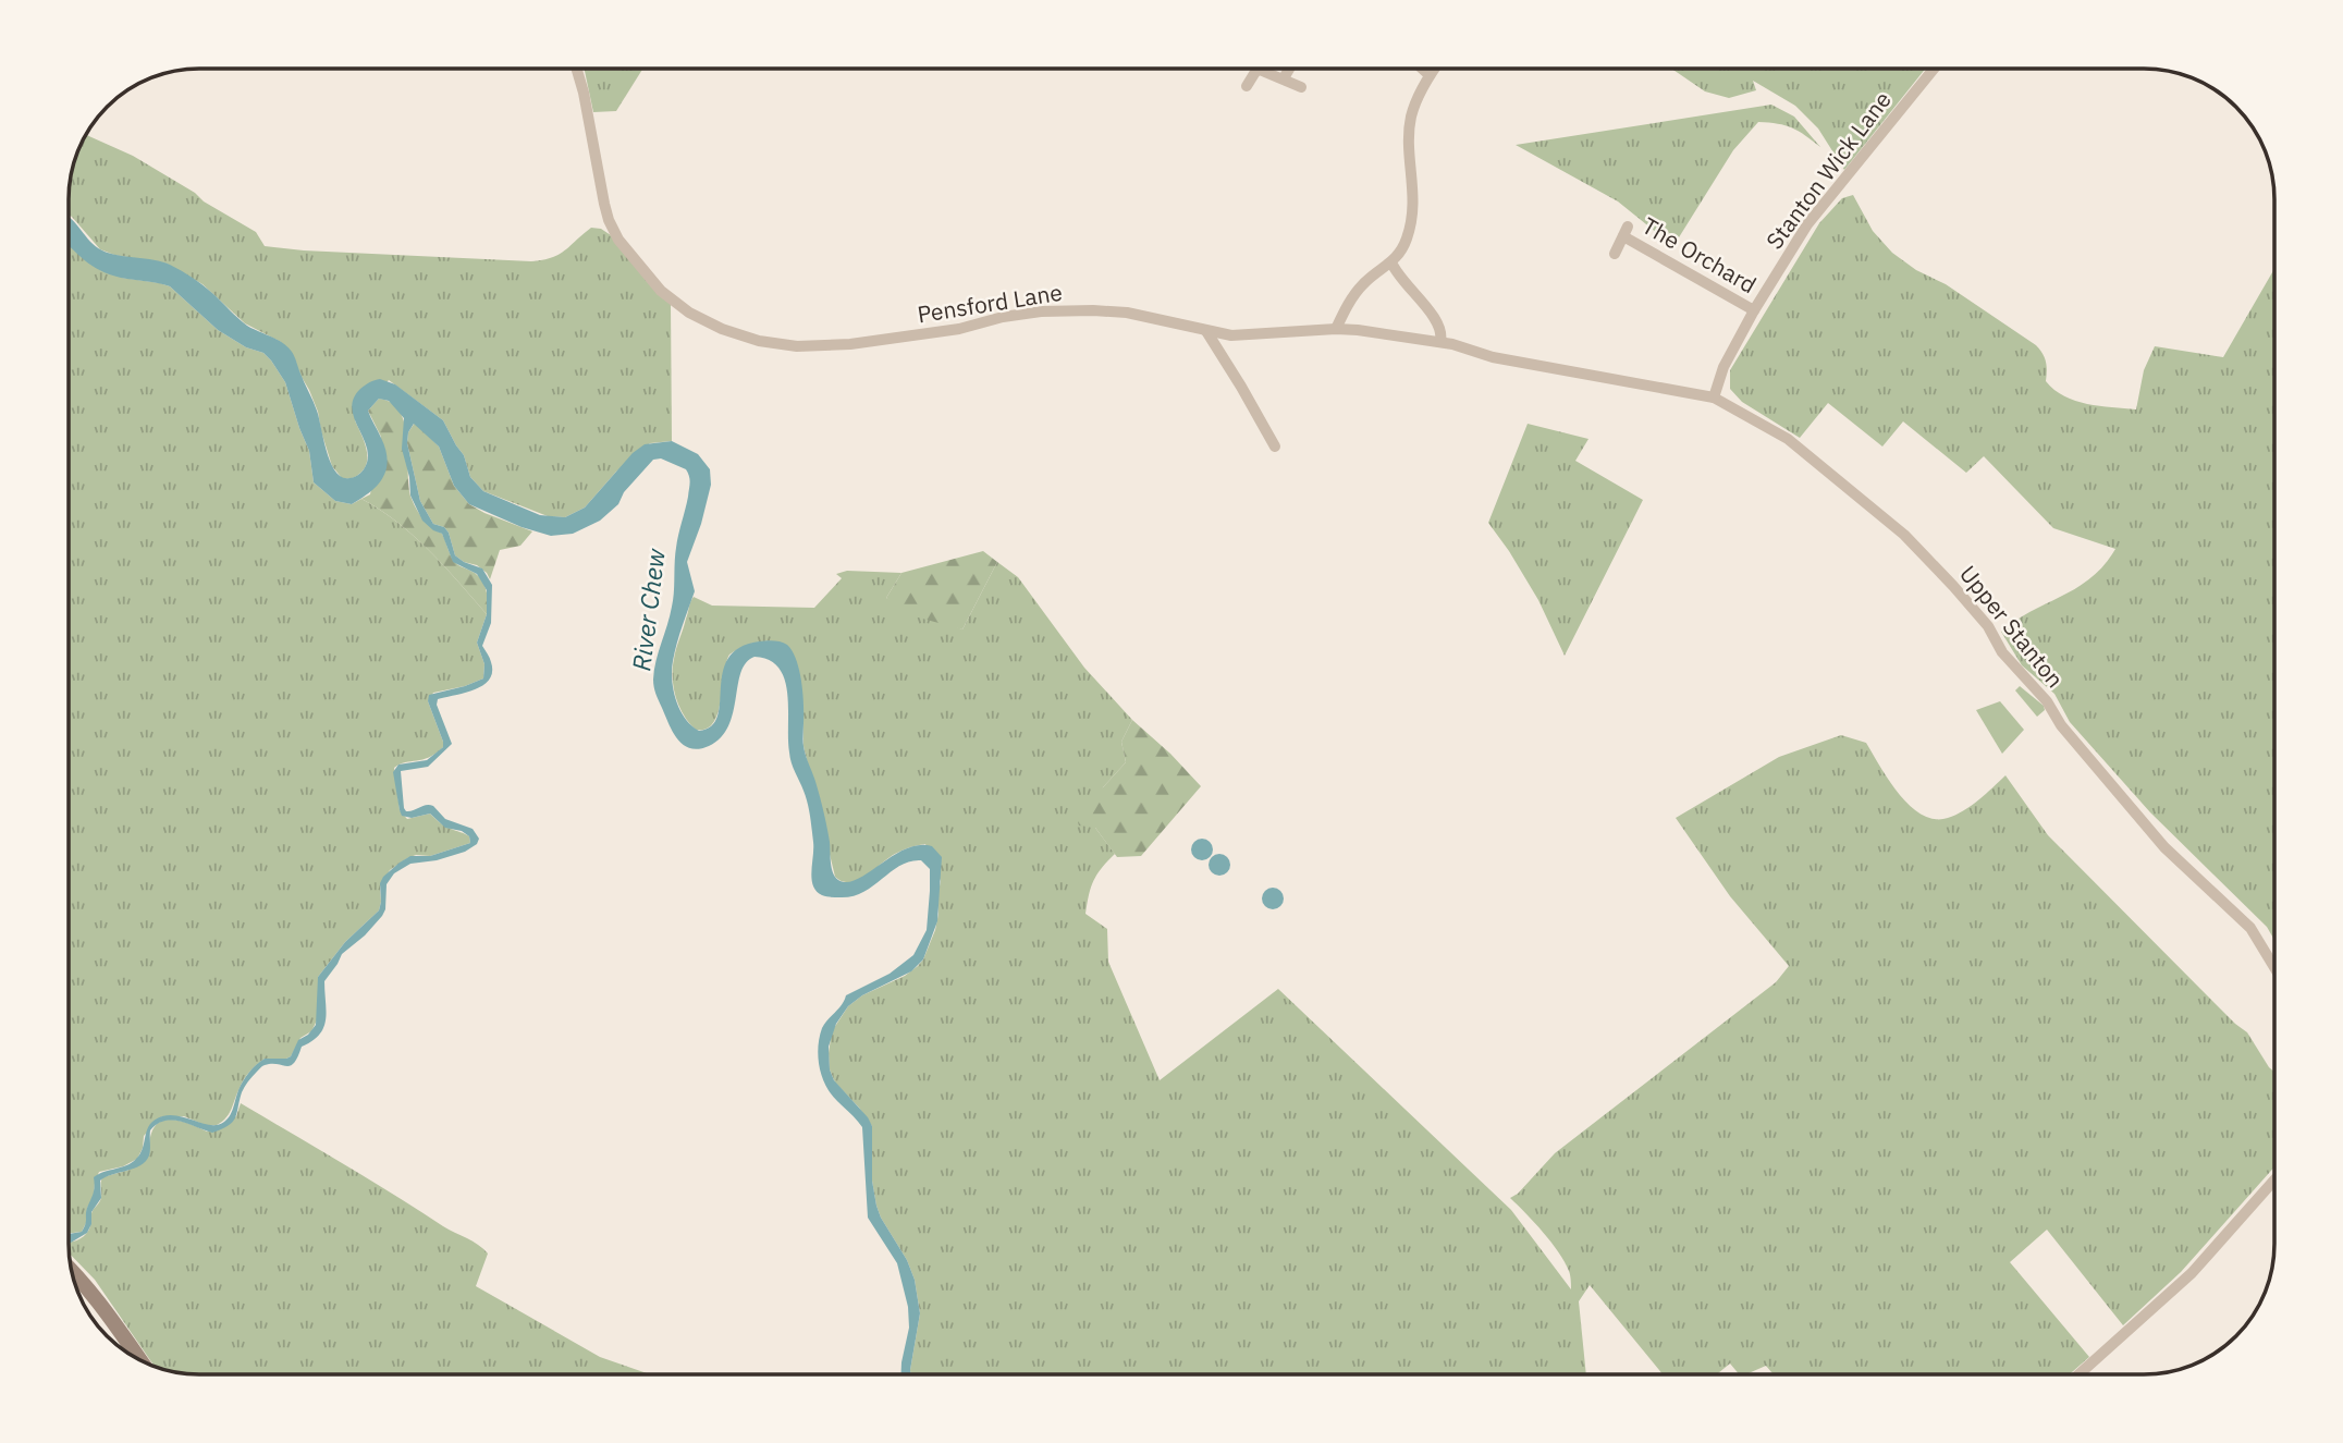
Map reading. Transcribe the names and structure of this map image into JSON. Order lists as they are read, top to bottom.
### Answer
{
  "streets": {
    "street": [
      "Stanton Wick Lane",
      "The Orchard",
      "Pensford Lane",
      "Upper Stanton"
    ]
  },
  "crossings": [
    ["Stanton Wick Lane", "The Orchard"],
    ["Stanton Wick Lane", "Upper Stanton"],
    ["Pensford Lane", "Upper Stanton"]
  ],
  "water": ["River Chew"]
}
